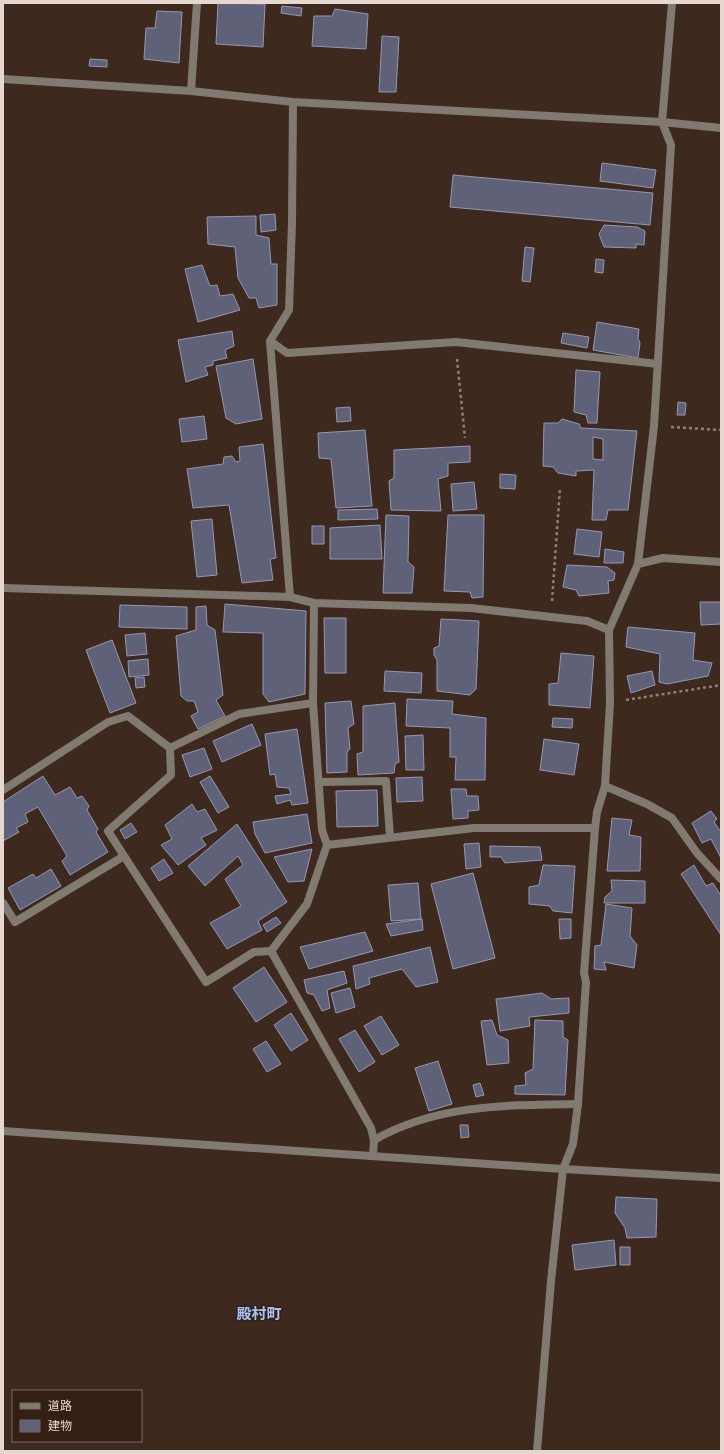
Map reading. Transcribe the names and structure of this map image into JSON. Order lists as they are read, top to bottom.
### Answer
{
  "districts": ["殿村町"],
  "legend": ["道路", "建物"]
}
